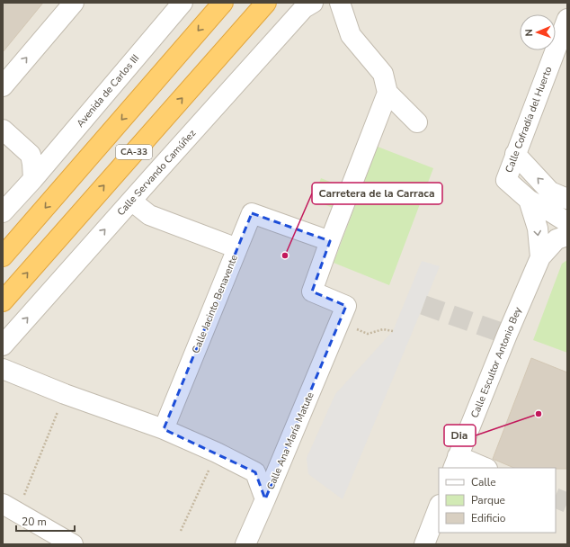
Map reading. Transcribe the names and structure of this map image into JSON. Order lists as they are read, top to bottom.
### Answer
{
  "streets": {
    "highway": ["CA-33"],
    "street": [
      "Avenida de Carlos III",
      "Calle Cofradía del Huerto",
      "Calle Servando Camúñez",
      "Calle Jacinto Benavente",
      "Calle Escultor Antonio Bey",
      "Calle Ana María Matute"
    ]
  },
  "crossings": [
    ["Calle Servando Camúñez", "Calle Jacinto Benavente"],
    ["Calle Jacinto Benavente", "Calle Ana María Matute"]
  ],
  "one_way": ["Calle Servando Camúñez"],
  "places": ["Carretera de la Carraca", "Dia"],
  "legend": ["Calle", "Parque", "Edificio"],
  "scale_bar": "20 m",
  "north": "left"
}
